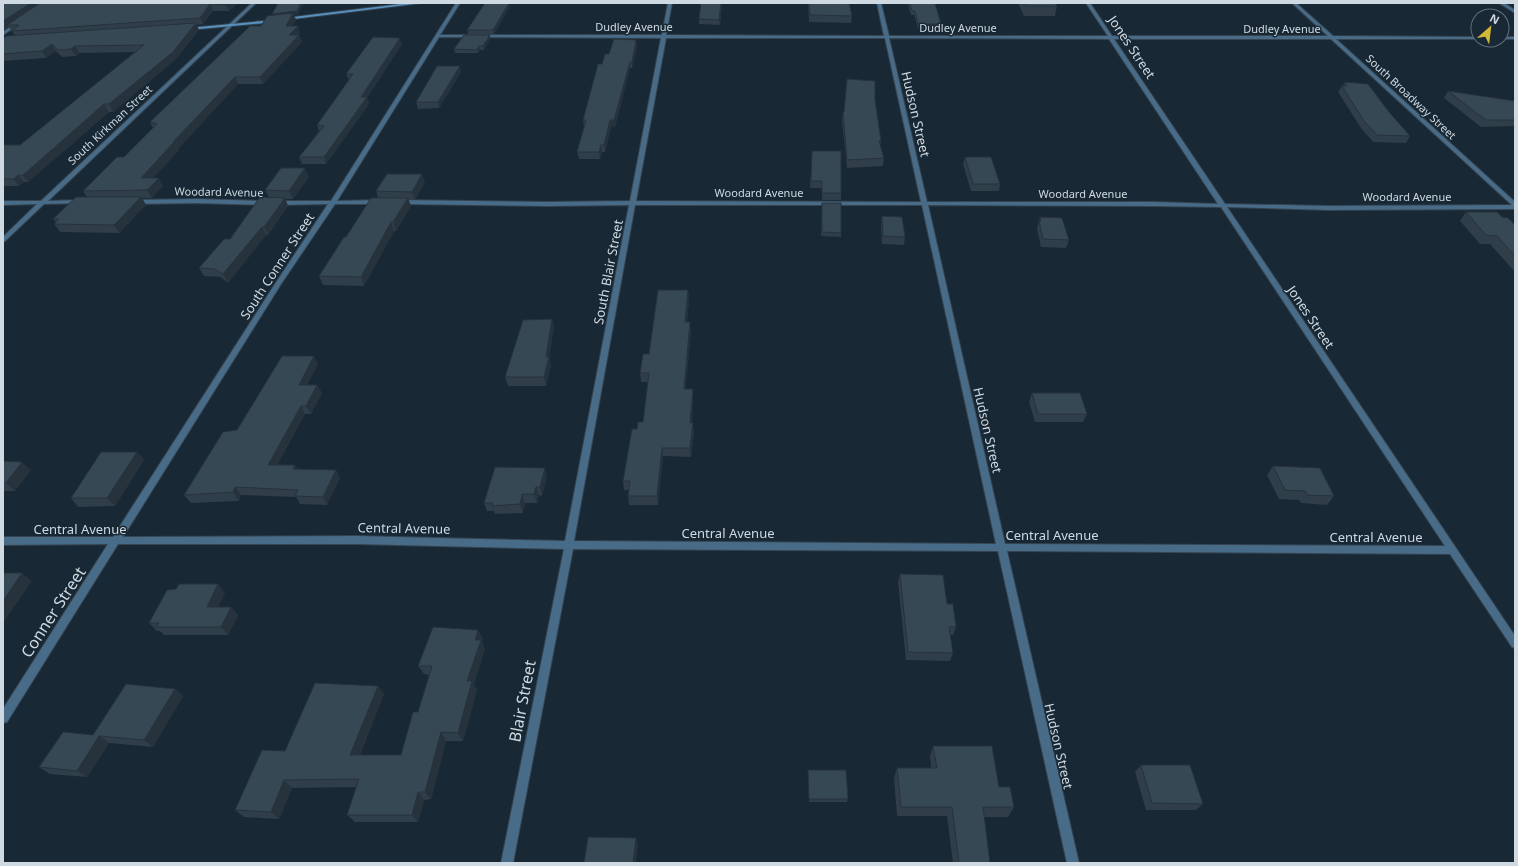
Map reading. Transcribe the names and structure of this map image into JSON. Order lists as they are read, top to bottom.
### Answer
{
  "streets": {
    "street": [
      "Dudley Avenue",
      "Jones Street",
      "South Broadway Street",
      "Hudson Street",
      "South Kirkman Street",
      "Woodard Avenue",
      "South Conner Street",
      "South Blair Street",
      "Central Avenue",
      "Conner Street",
      "Blair Street"
    ]
  },
  "crossings": [
    ["Dudley Avenue", "Jones Street"],
    ["Dudley Avenue", "South Broadway Street"],
    ["Dudley Avenue", "Hudson Street"],
    ["Dudley Avenue", "South Conner Street"],
    ["Dudley Avenue", "South Blair Street"],
    ["Jones Street", "Woodard Avenue"],
    ["Jones Street", "Central Avenue"],
    ["South Broadway Street", "Woodard Avenue"],
    ["Hudson Street", "Woodard Avenue"],
    ["Hudson Street", "Central Avenue"],
    ["Woodard Avenue", "South Conner Street"],
    ["Woodard Avenue", "South Blair Street"],
    ["South Conner Street", "Central Avenue"],
    ["South Conner Street", "Conner Street"],
    ["South Blair Street", "Central Avenue"],
    ["South Blair Street", "Blair Street"],
    ["Central Avenue", "Conner Street"],
    ["Central Avenue", "Blair Street"]
  ],
  "north": "top right"
}
